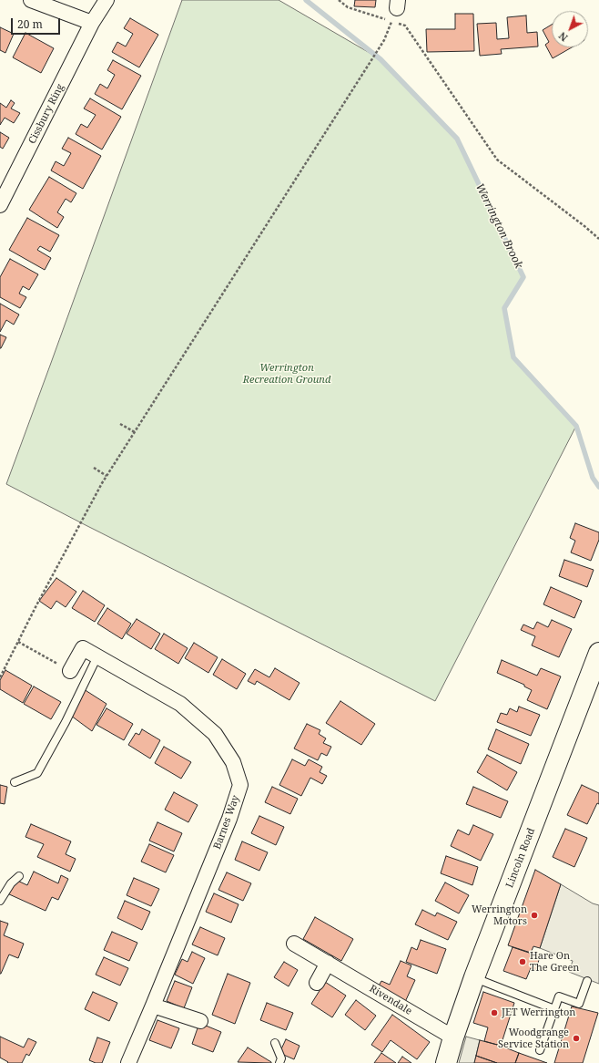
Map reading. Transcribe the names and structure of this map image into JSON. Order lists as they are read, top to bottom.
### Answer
{
  "streets": {
    "street": [
      "Cissbury Ring",
      "Barnes Way",
      "Lincoln Road",
      "Rivendale"
    ]
  },
  "crossings": [
    ["Lincoln Road", "Rivendale"]
  ],
  "water": ["Werrington Brook"],
  "parks": ["Werrington Recreation Ground"],
  "places": [
    "Werrington Motors",
    "Hare On The Green",
    "JET Werrington",
    "Woodgrange Service Station"
  ],
  "scale_bar": "20 m",
  "north": "bottom left"
}
